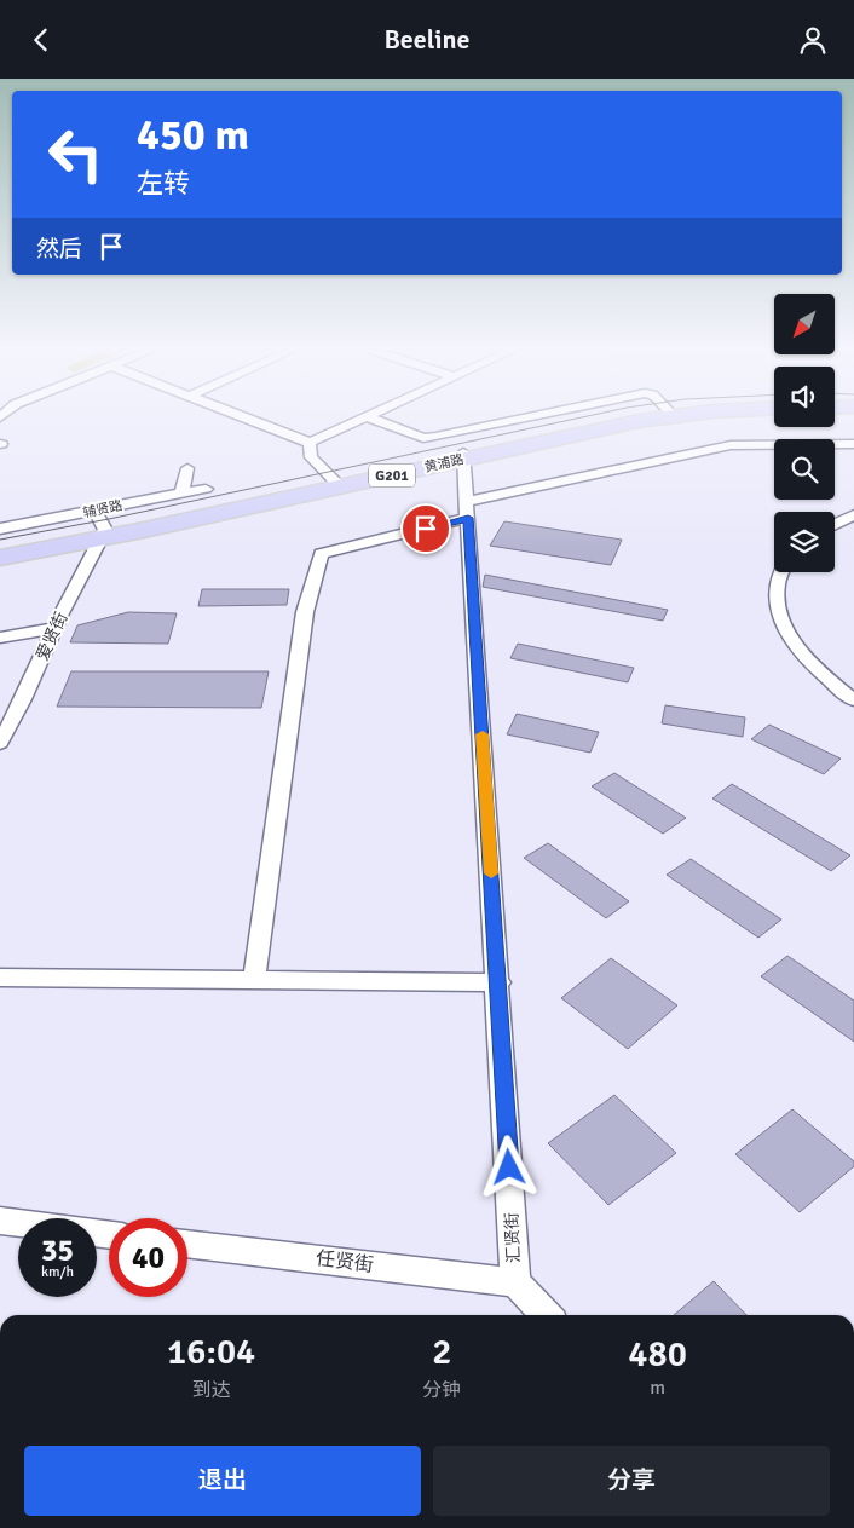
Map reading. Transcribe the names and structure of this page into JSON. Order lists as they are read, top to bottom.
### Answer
{
  "streets": {
    "highway": ["黄浦路", "G201"],
    "street": [
      "辅贤路",
      "爱贤街",
      "汇贤街",
      "任贤街"
    ]
  },
  "crossings": [
    ["黄浦路", "爱贤街"],
    ["黄浦路", "汇贤街"],
    ["汇贤街", "任贤街"]
  ],
  "north": "bottom left",
  "page": {
    "header": "Beeline",
    "turn": ["450 m", "左转"],
    "then": "然后",
    "speed": "35 km/h",
    "limit": "40",
    "eta": [
      "16:04",
      "到达",
      "2",
      "分钟",
      "480",
      "m"
    ],
    "buttons": ["退出", "分享"]
  }
}
